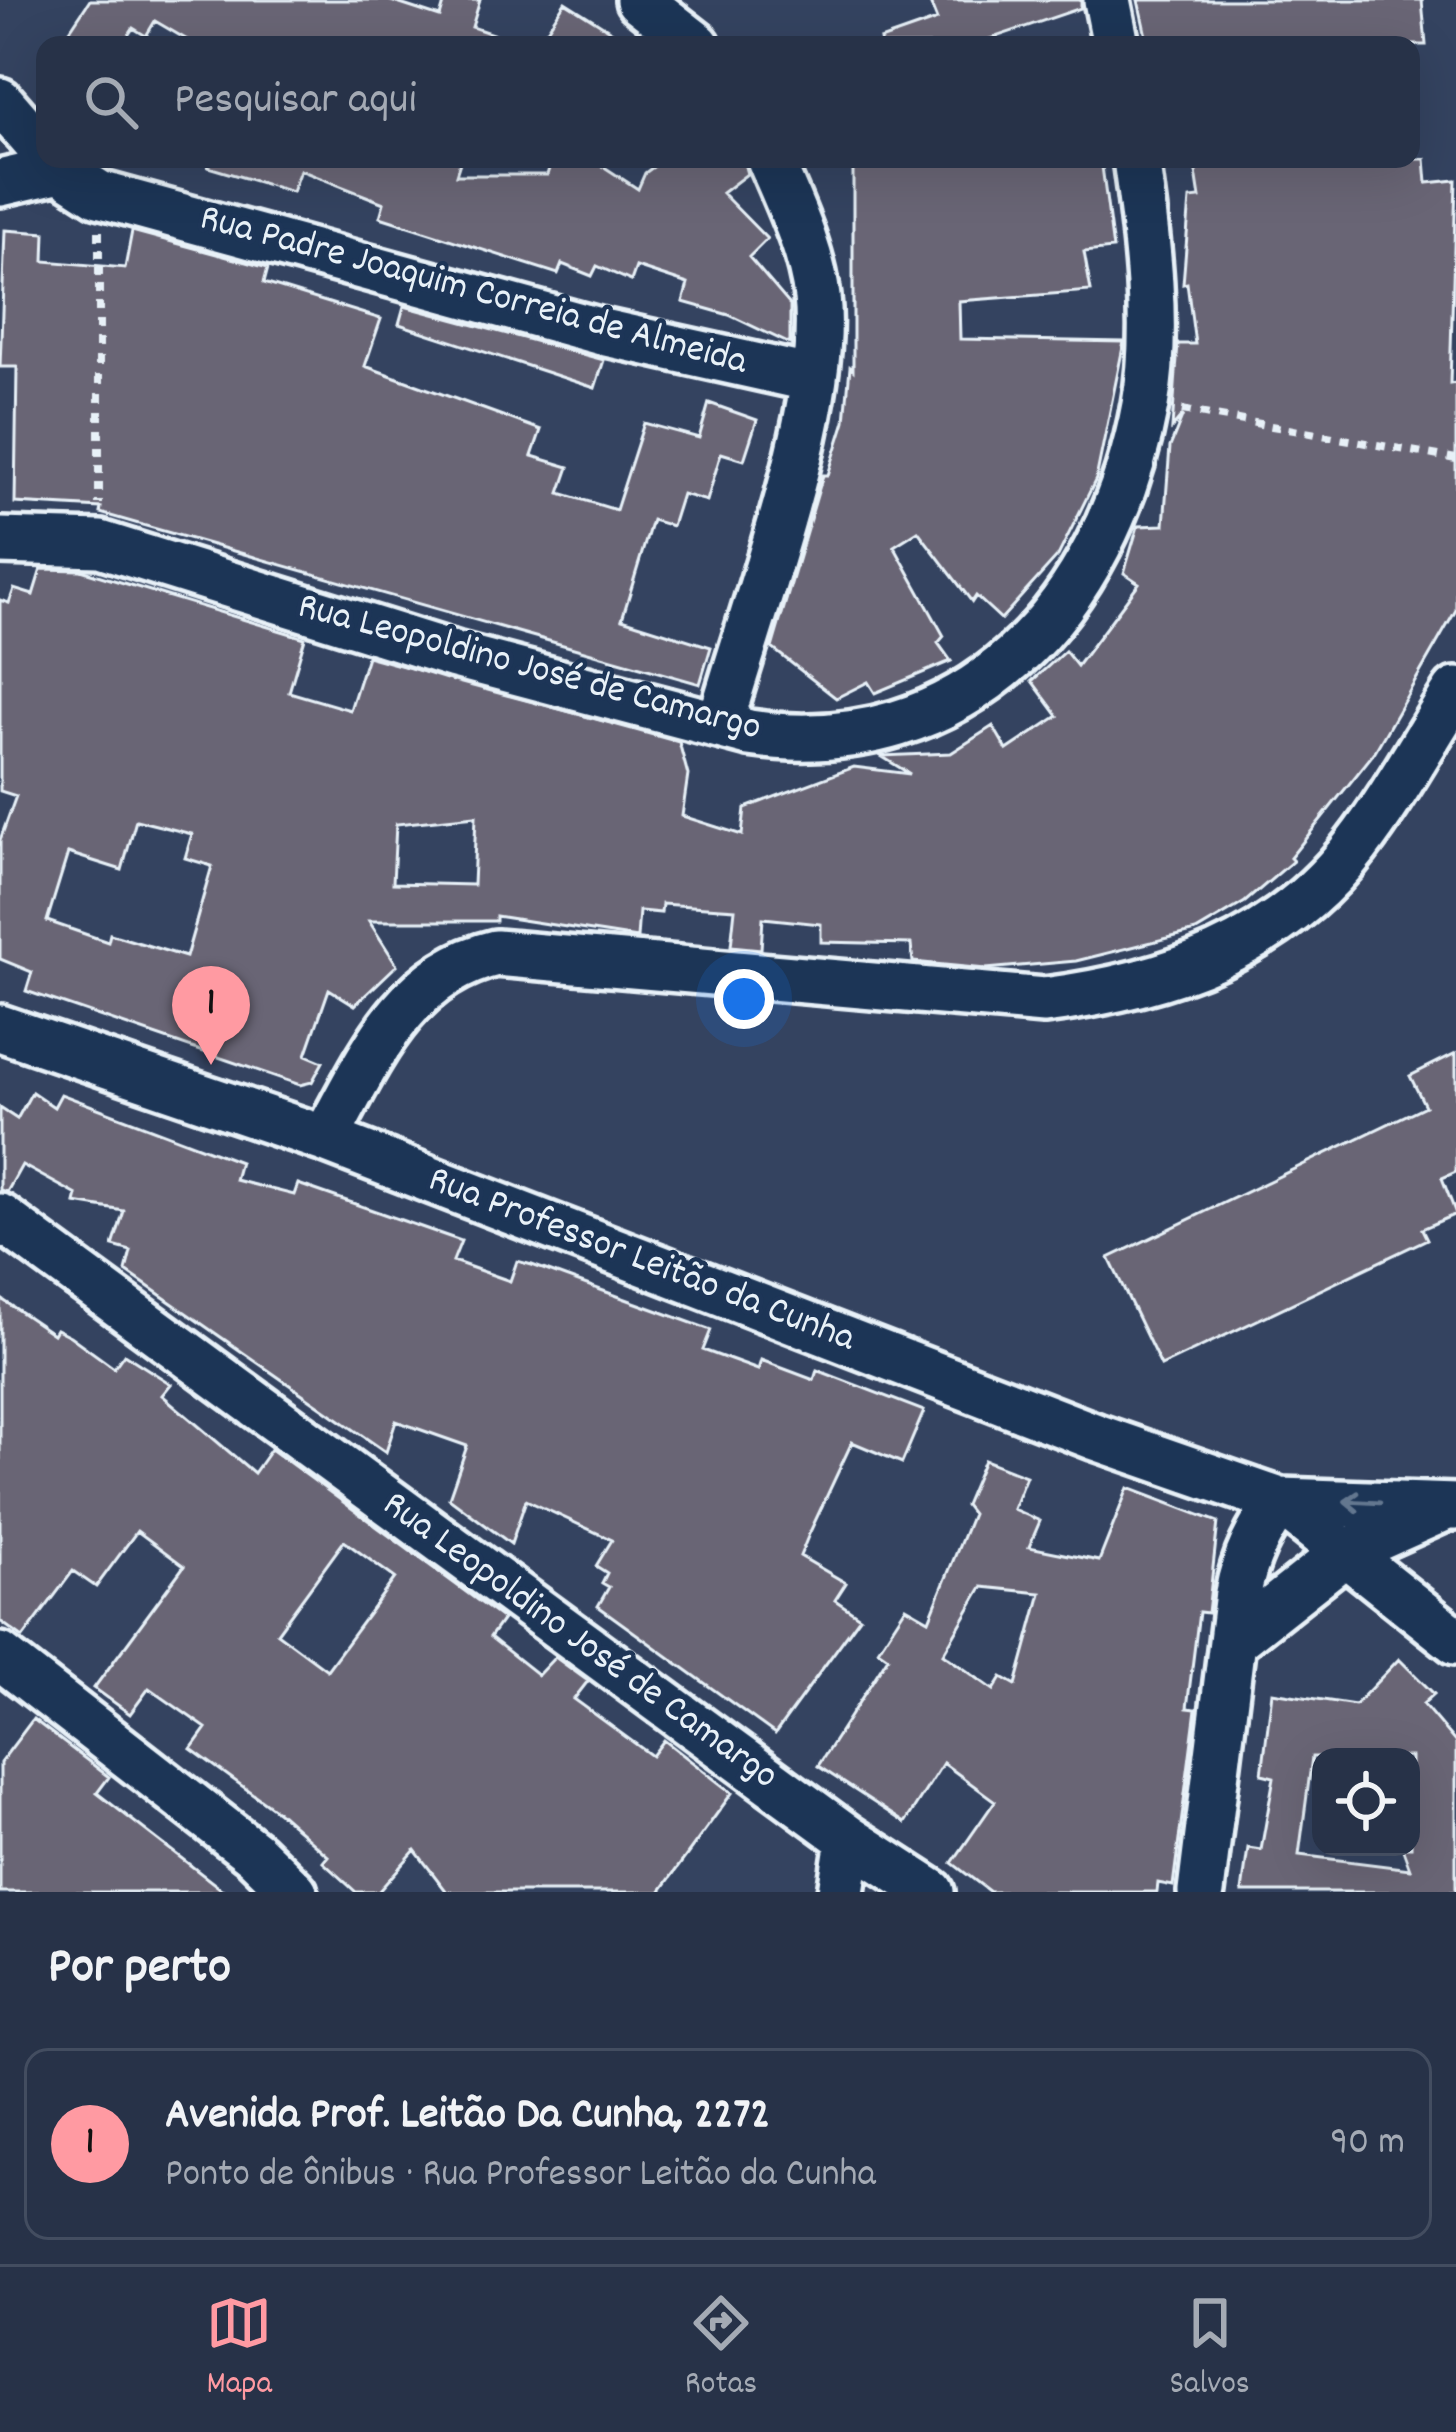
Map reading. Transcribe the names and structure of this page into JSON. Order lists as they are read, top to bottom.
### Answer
{
  "streets": {
    "street": ["Rua Padre Joaquim Correia de Almeida", "Rua Leopoldino José de Camargo", "Rua Professor Leitão da Cunha"]
  },
  "page": {
    "search": "Pesquisar aqui",
    "pins": "1",
    "heading": "Por perto",
    "list": [
      {
        "mark": "1",
        "name": "Avenida Prof. Leitão Da Cunha, 2272",
        "note": "Ponto de ônibus · Rua Professor Leitão da Cunha",
        "value": "90 m"
      }
    ],
    "nav": ["Mapa", "Rotas", "Salvos"]
  }
}
